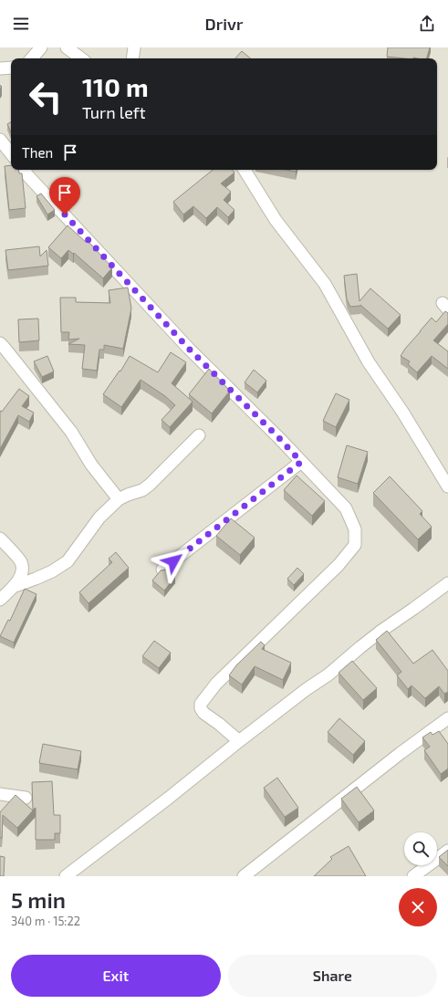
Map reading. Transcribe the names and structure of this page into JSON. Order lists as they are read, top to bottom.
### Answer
{
  "page": {
    "header": "Drivr",
    "turn": ["110 m", "Turn left"],
    "then": "Then",
    "heading": ["5 min", "340 m · 15:22"],
    "buttons": ["Exit", "Share"]
  }
}
